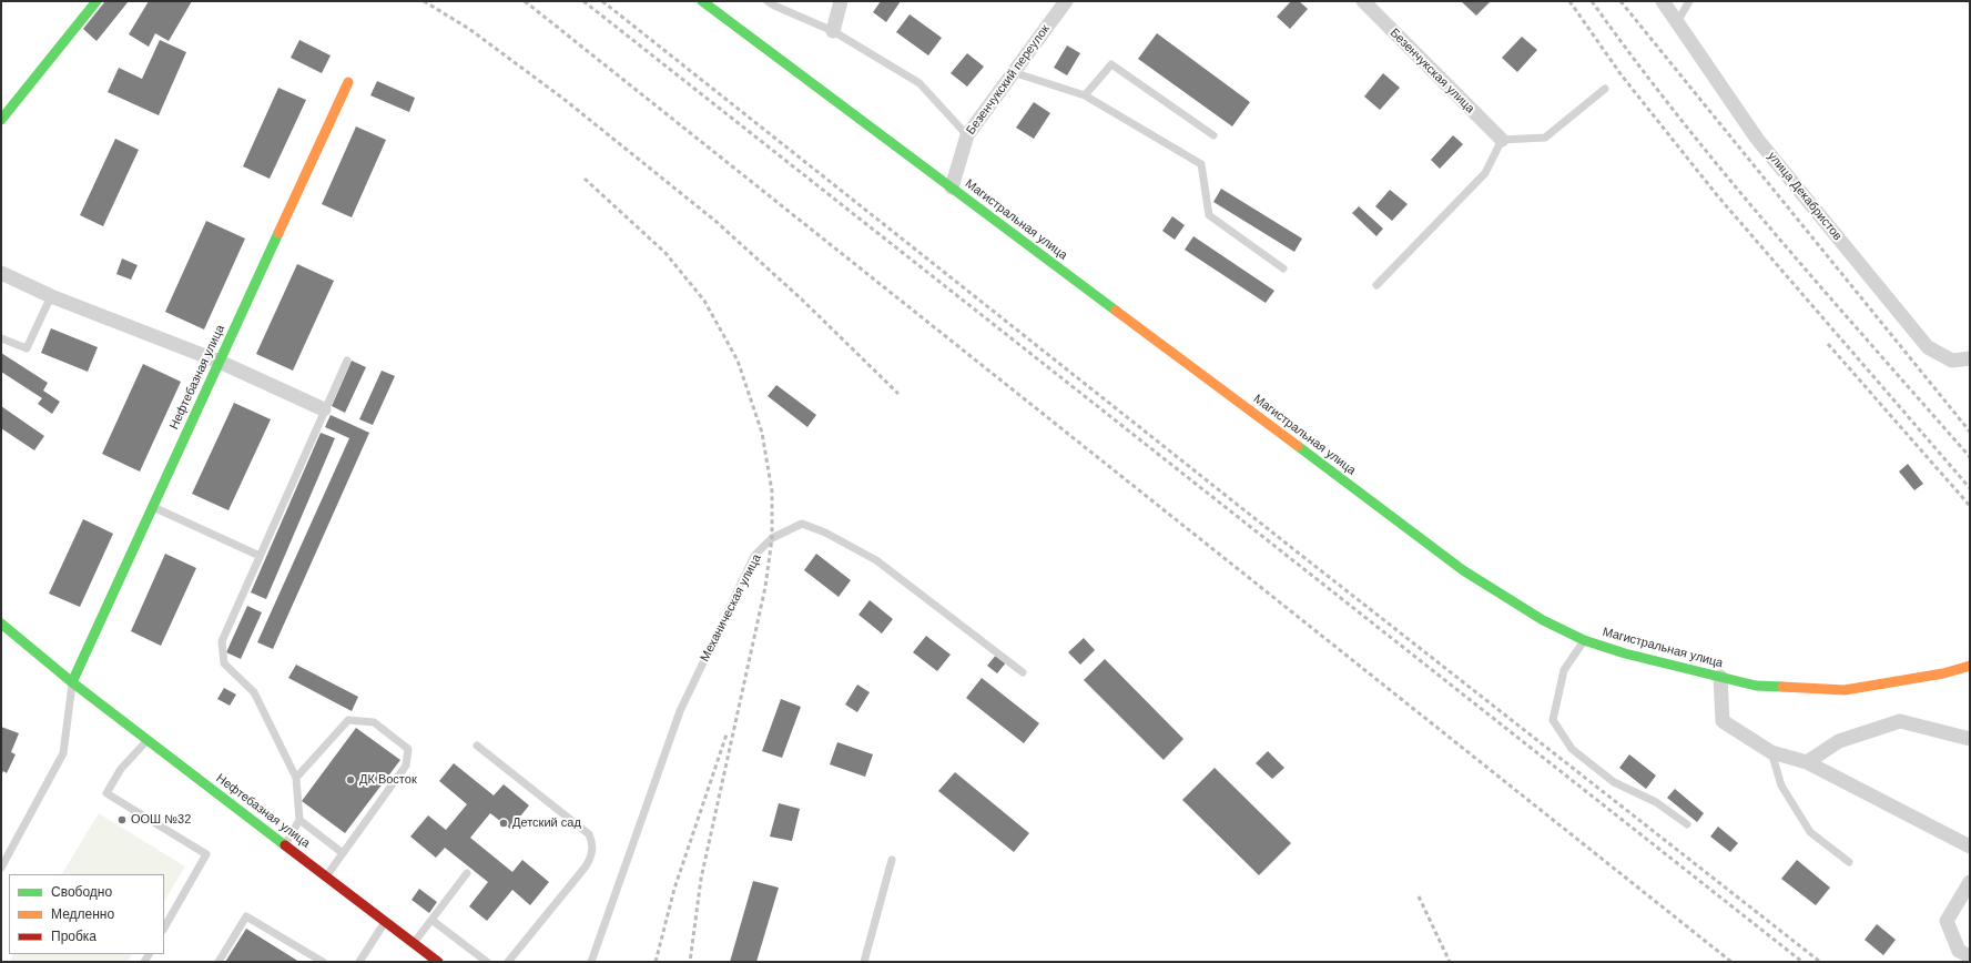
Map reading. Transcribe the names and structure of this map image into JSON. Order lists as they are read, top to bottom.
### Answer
{
  "streets": {
    "main road": ["Магистральная улица", "Нефтебазная улица"],
    "street": ["Безенчукская улица", "Безенчукский переулок", "улица Декабристов"],
    "lane": ["Механическая улица"]
  },
  "crossings": [
    ["Безенчукский переулок", "Магистральная улица"]
  ],
  "places": ["ДК Восток", "ООШ №32", "Детский сад"],
  "legend": ["Свободно", "Медленно", "Пробка"]
}
